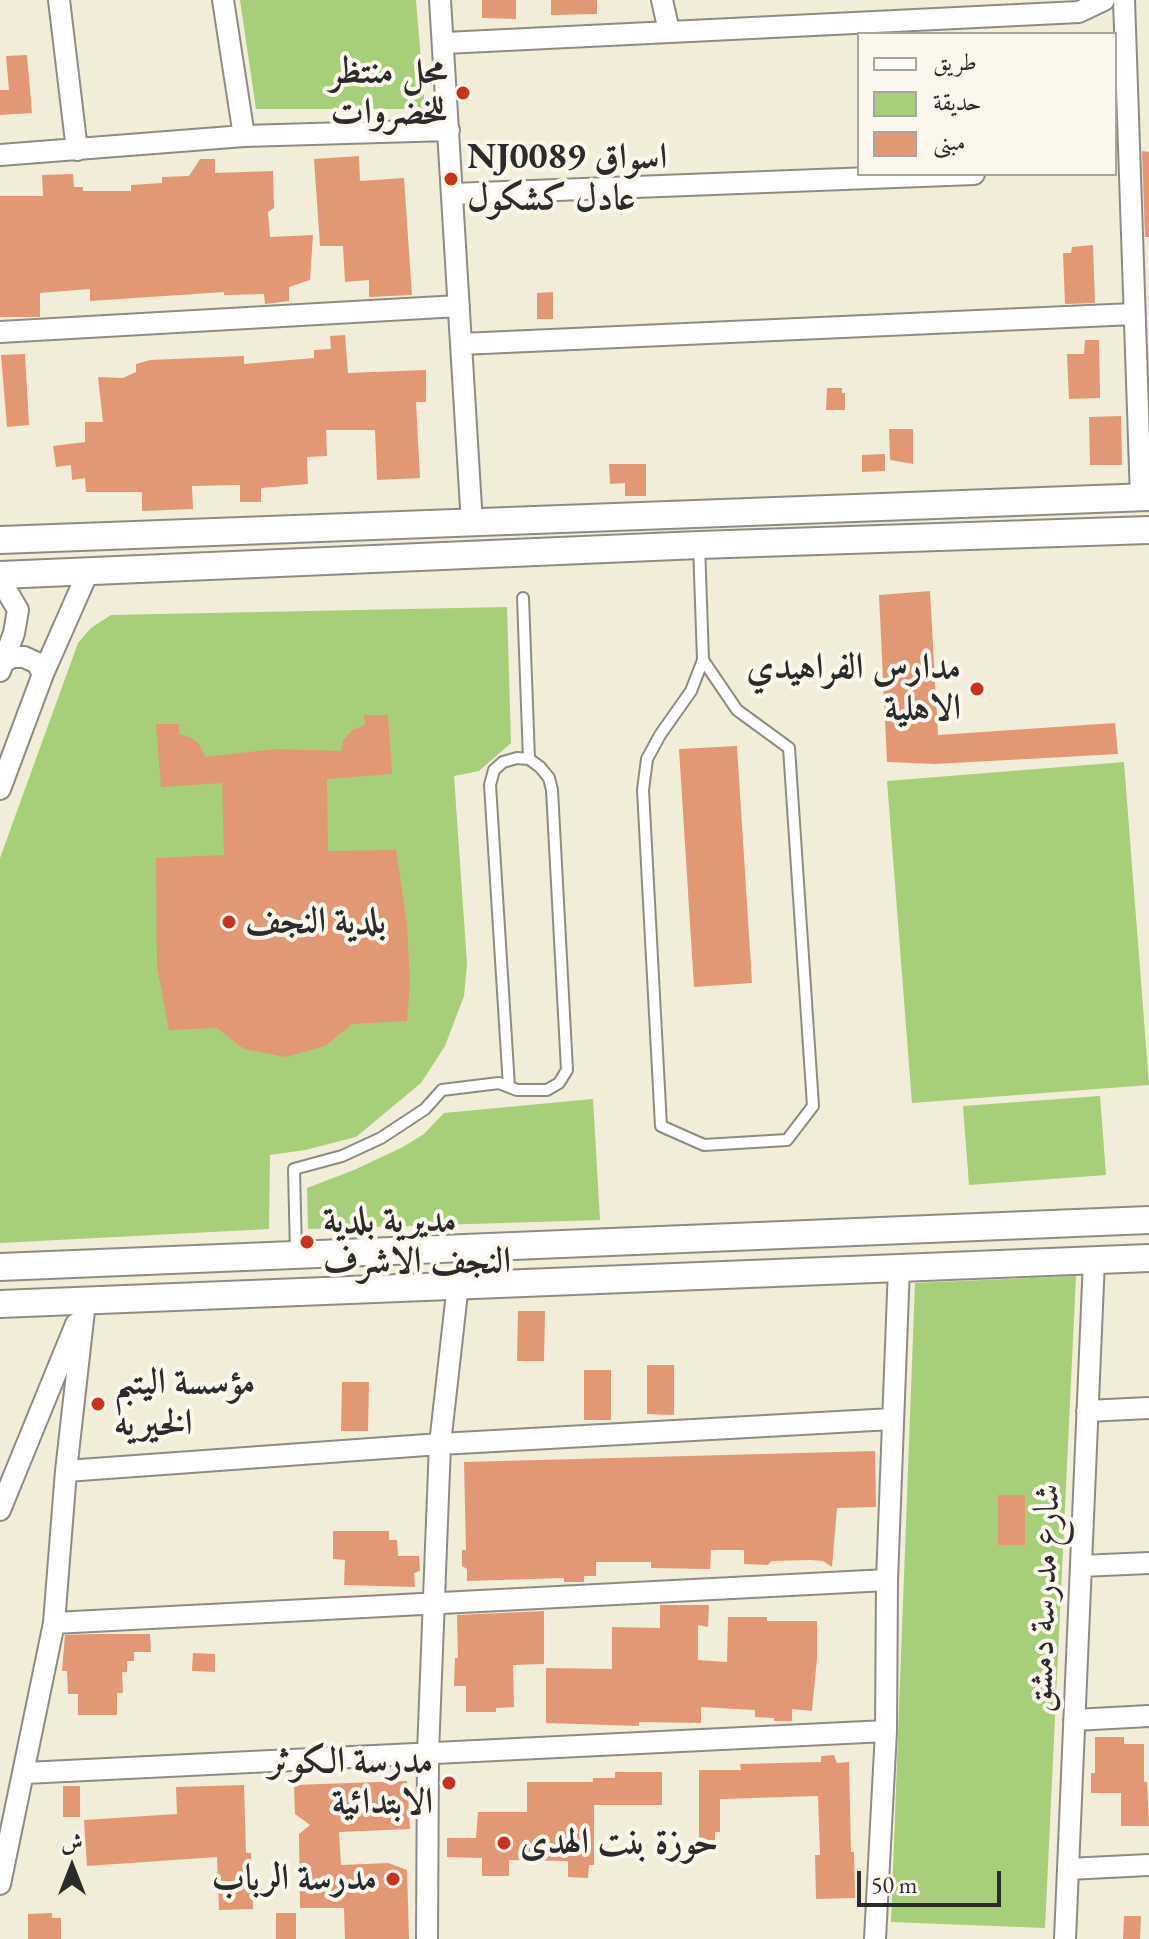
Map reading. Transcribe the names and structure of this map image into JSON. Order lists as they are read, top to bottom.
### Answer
{
  "streets": {
    "street": ["شارع مدرسة دمشق"]
  },
  "places": [
    "محل منتظر للخضروات",
    "NJ0089 اسواق عادل كشكول",
    "مدارس الفراهيدي الاهلية",
    "بلدية النجف",
    "مديرية بلدية النجف الاشرف",
    "مؤسسة اليتبم الخيريه",
    "مدرسة الكوثر الابتدائية",
    "حوزة بنت الهدى",
    "مدرسة الرباب"
  ],
  "legend": ["طريق", "حديقة", "مبنى"],
  "scale_bar": "50 m",
  "north": "top"
}
